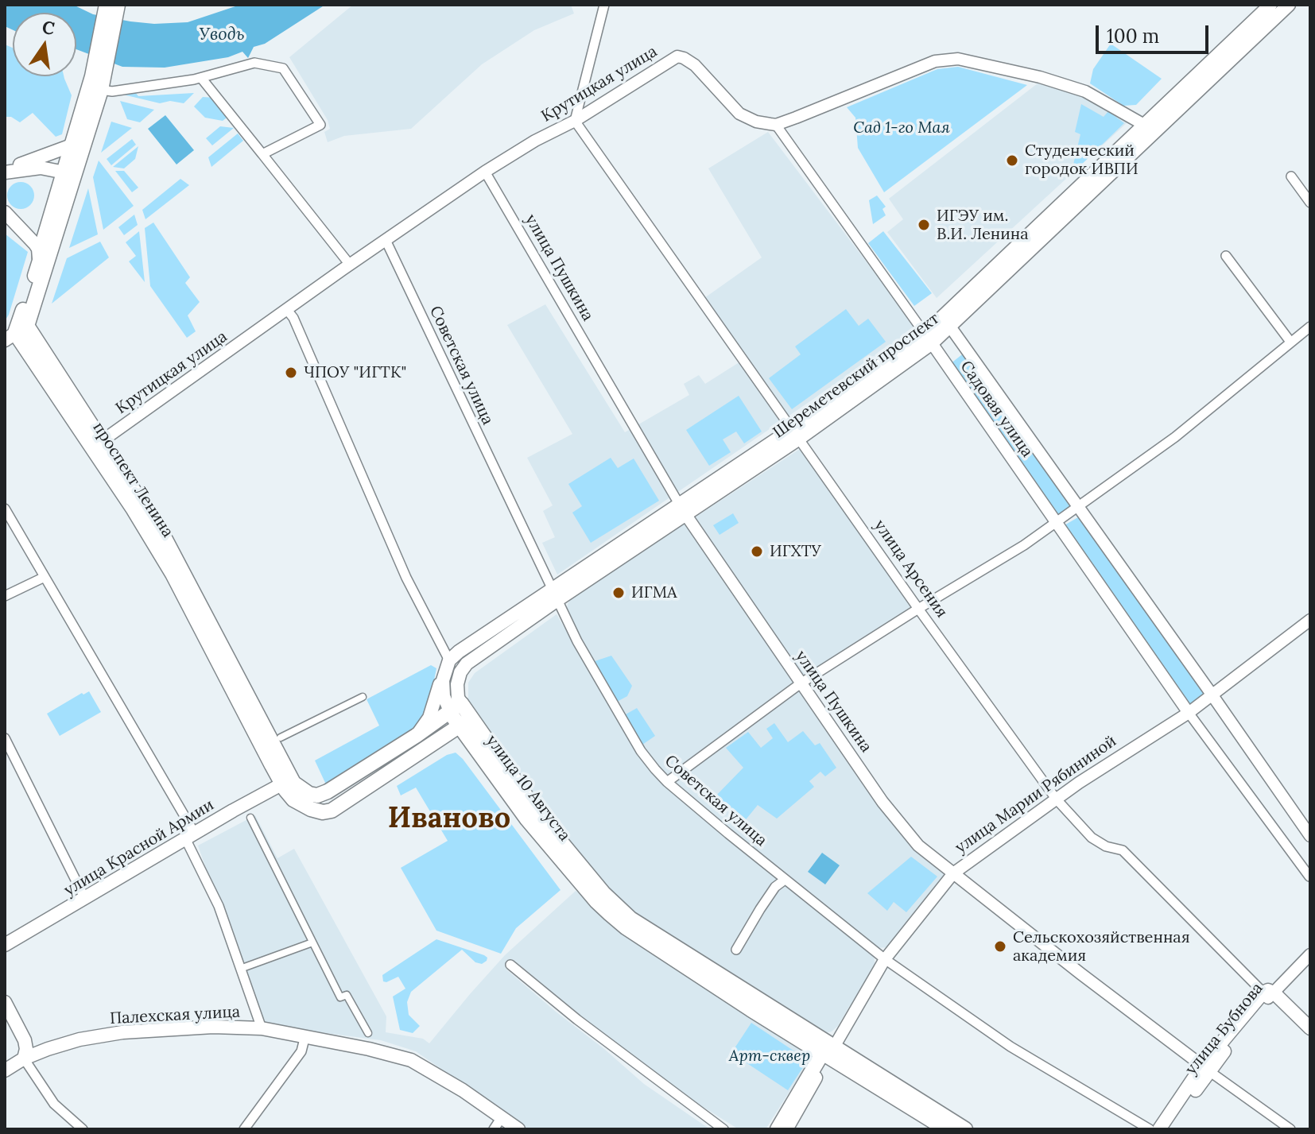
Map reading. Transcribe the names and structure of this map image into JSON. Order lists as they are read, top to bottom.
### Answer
{
  "streets": {
    "highway": ["проспект Ленина", "улица 10 Августа", "улица Марии Рябининой"],
    "main road": [
      "Шереметевский проспект",
      "улица Арсения",
      "улица Красной Армии",
      "Палехская улица",
      "улица Бубнова"
    ],
    "street": [
      "Крутицкая улица",
      "улица Пушкина",
      "Советская улица",
      "Садовая улица"
    ]
  },
  "crossings": [
    ["Крутицкая улица", "улица Пушкина"],
    ["Крутицкая улица", "Советская улица"],
    ["Крутицкая улица", "Садовая улица"],
    ["Крутицкая улица", "проспект Ленина"],
    ["Крутицкая улица", "улица Арсения"],
    ["улица Пушкина", "Шереметевский проспект"],
    ["улица Пушкина", "улица Марии Рябининой"],
    ["улица Пушкина", "улица Бубнова"],
    ["Советская улица", "Шереметевский проспект"],
    ["Советская улица", "улица Марии Рябининой"],
    ["Шереметевский проспект", "Садовая улица"],
    ["Шереметевский проспект", "улица Арсения"],
    ["Шереметевский проспект", "улица 10 Августа"],
    ["Садовая улица", "улица Марии Рябининой"],
    ["проспект Ленина", "улица 10 Августа"],
    ["проспект Ленина", "улица Красной Армии"],
    ["улица Арсения", "улица Марии Рябининой"],
    ["улица Арсения", "улица Бубнова"],
    ["улица 10 Августа", "улица Марии Рябининой"]
  ],
  "districts": ["Иваново"],
  "water": ["Уводь"],
  "parks": ["Сад 1-го Мая", "Арт-сквер"],
  "places": [
    "Студенческий городок ИВПИ",
    "ИГЭУ им. В.И. Ленина",
    "ЧПОУ \"ИГТК\"",
    "ИГХТУ",
    "ИГМА",
    "Сельскохозяйственная академия"
  ],
  "scale_bar": "100 m",
  "north": "top"
}
